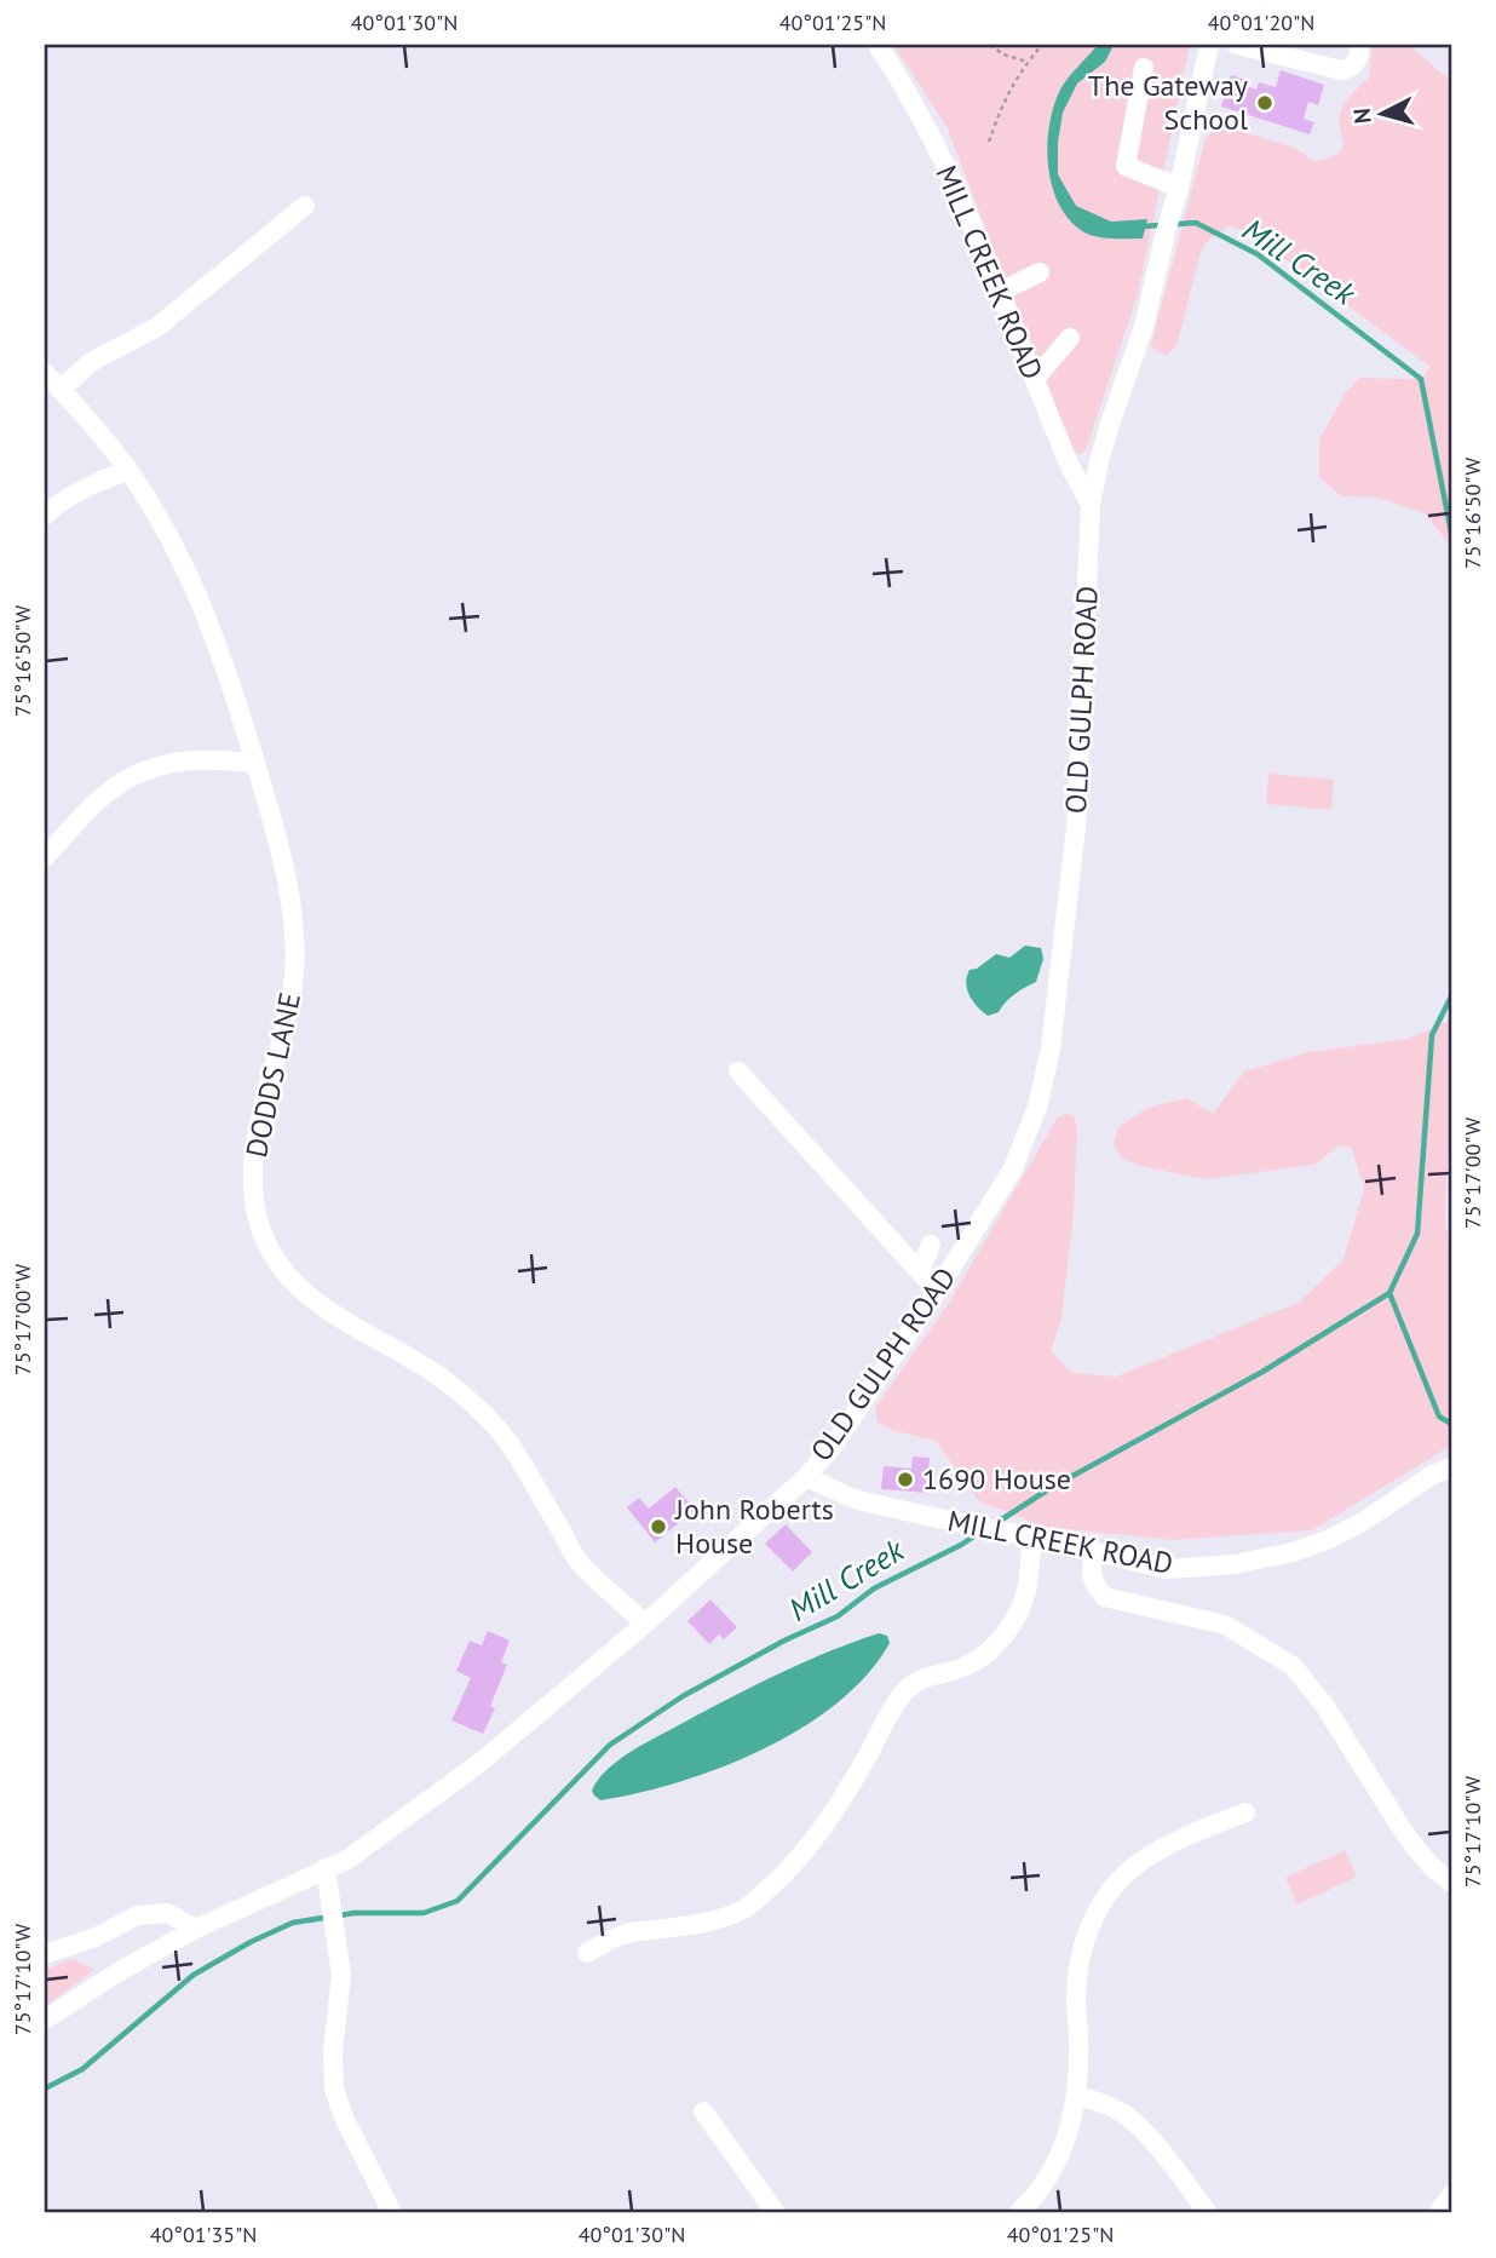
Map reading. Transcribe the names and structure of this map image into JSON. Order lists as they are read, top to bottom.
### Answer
{
  "streets": {
    "street": ["MILL CREEK ROAD", "OLD GULPH ROAD", "DODDS LANE"]
  },
  "crossings": [
    ["MILL CREEK ROAD", "OLD GULPH ROAD"],
    ["OLD GULPH ROAD", "DODDS LANE"]
  ],
  "water": ["Mill Creek"],
  "places": ["The Gateway School", "1690 House", "John Roberts House"],
  "north": "left",
  "coordinates": [
    "40°01'30\"N",
    "40°01'25\"N",
    "40°01'20\"N",
    "75°16'50\"W",
    "75°17'00\"W",
    "75°17'10\"W",
    "40°01'35\"N"
  ]
}
